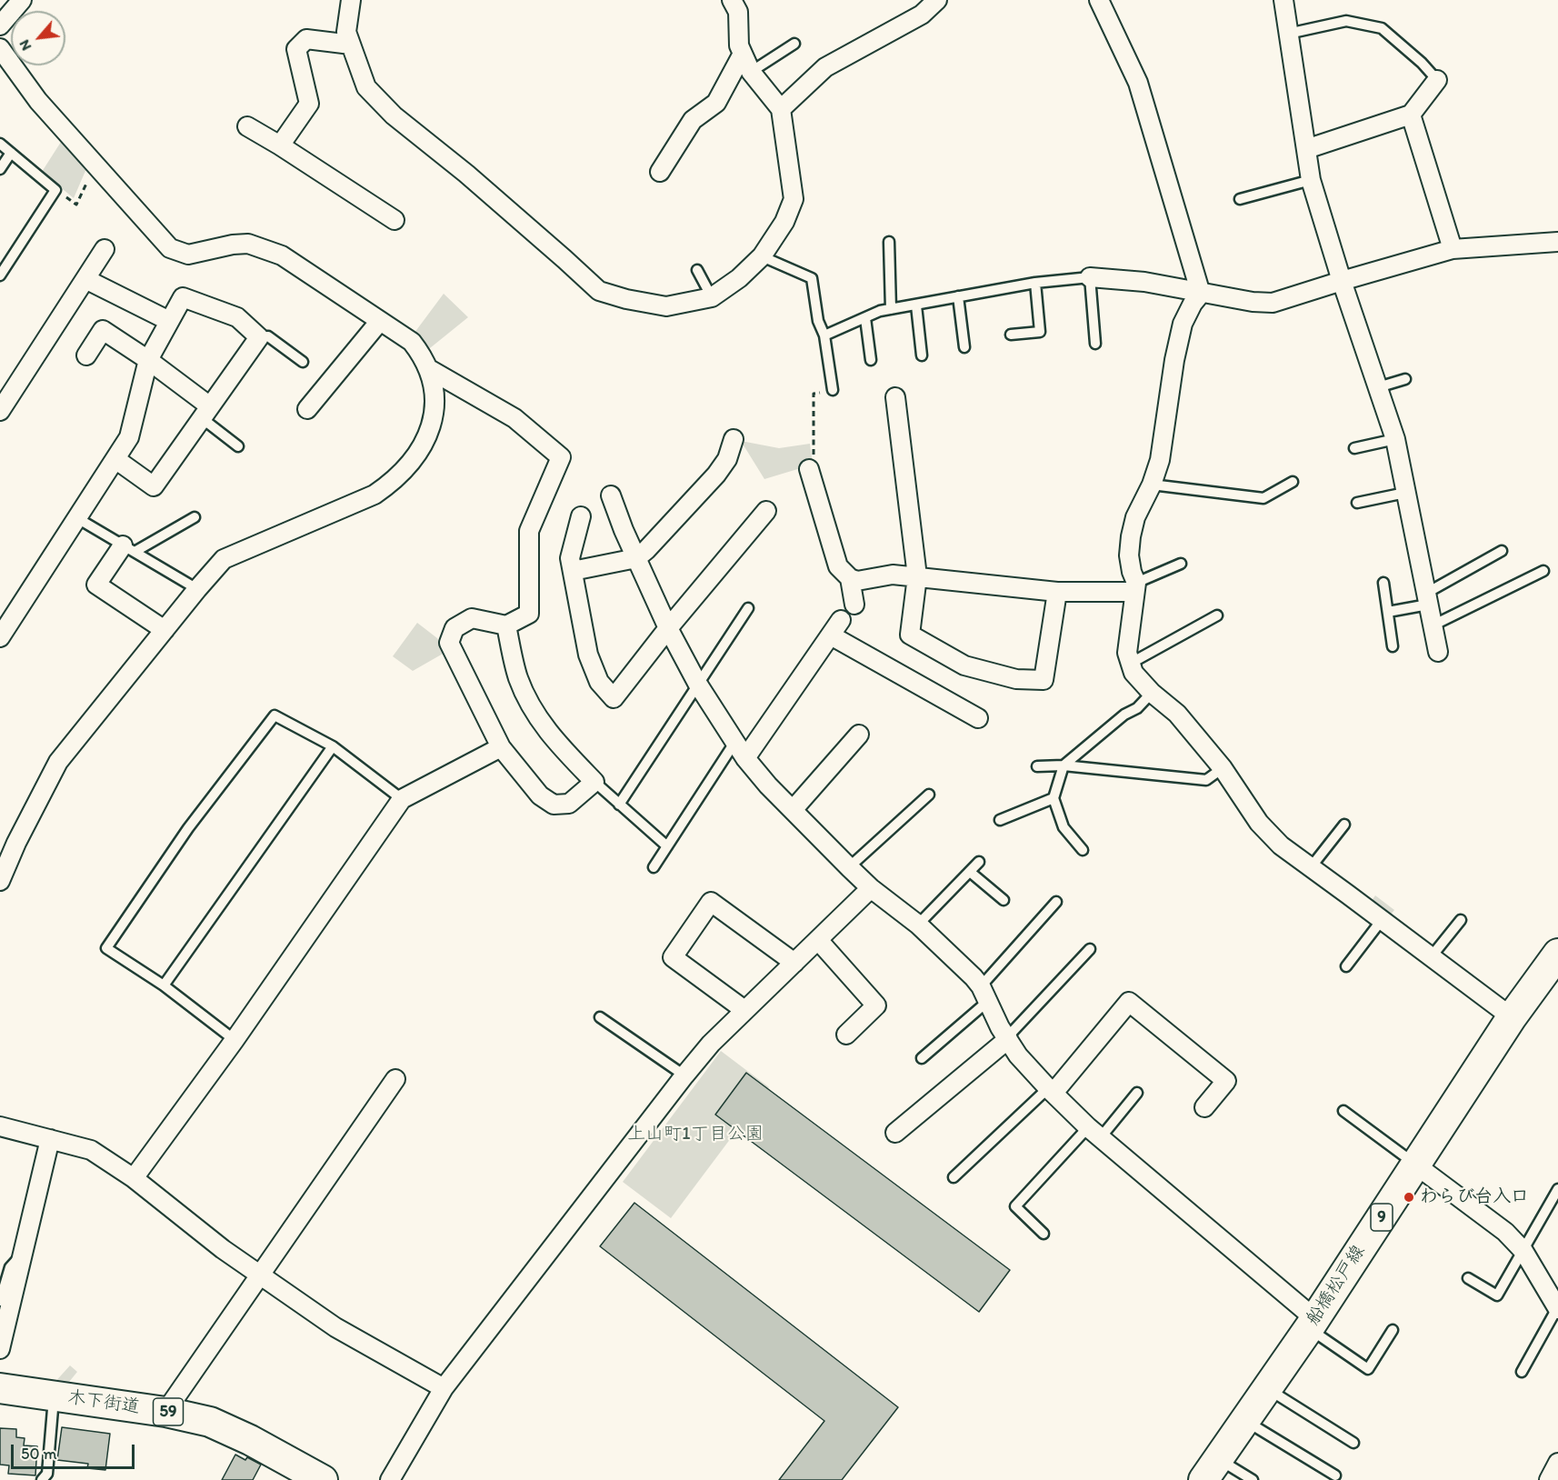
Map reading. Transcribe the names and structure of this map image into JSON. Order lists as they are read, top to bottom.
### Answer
{
  "streets": {
    "main road": [
      "9",
      "船橋松戸線",
      "木下街道",
      "59"
    ]
  },
  "parks": ["上山町1丁目公園"],
  "places": ["わらび台入口"],
  "scale_bar": "50 m",
  "north": "bottom left"
}
